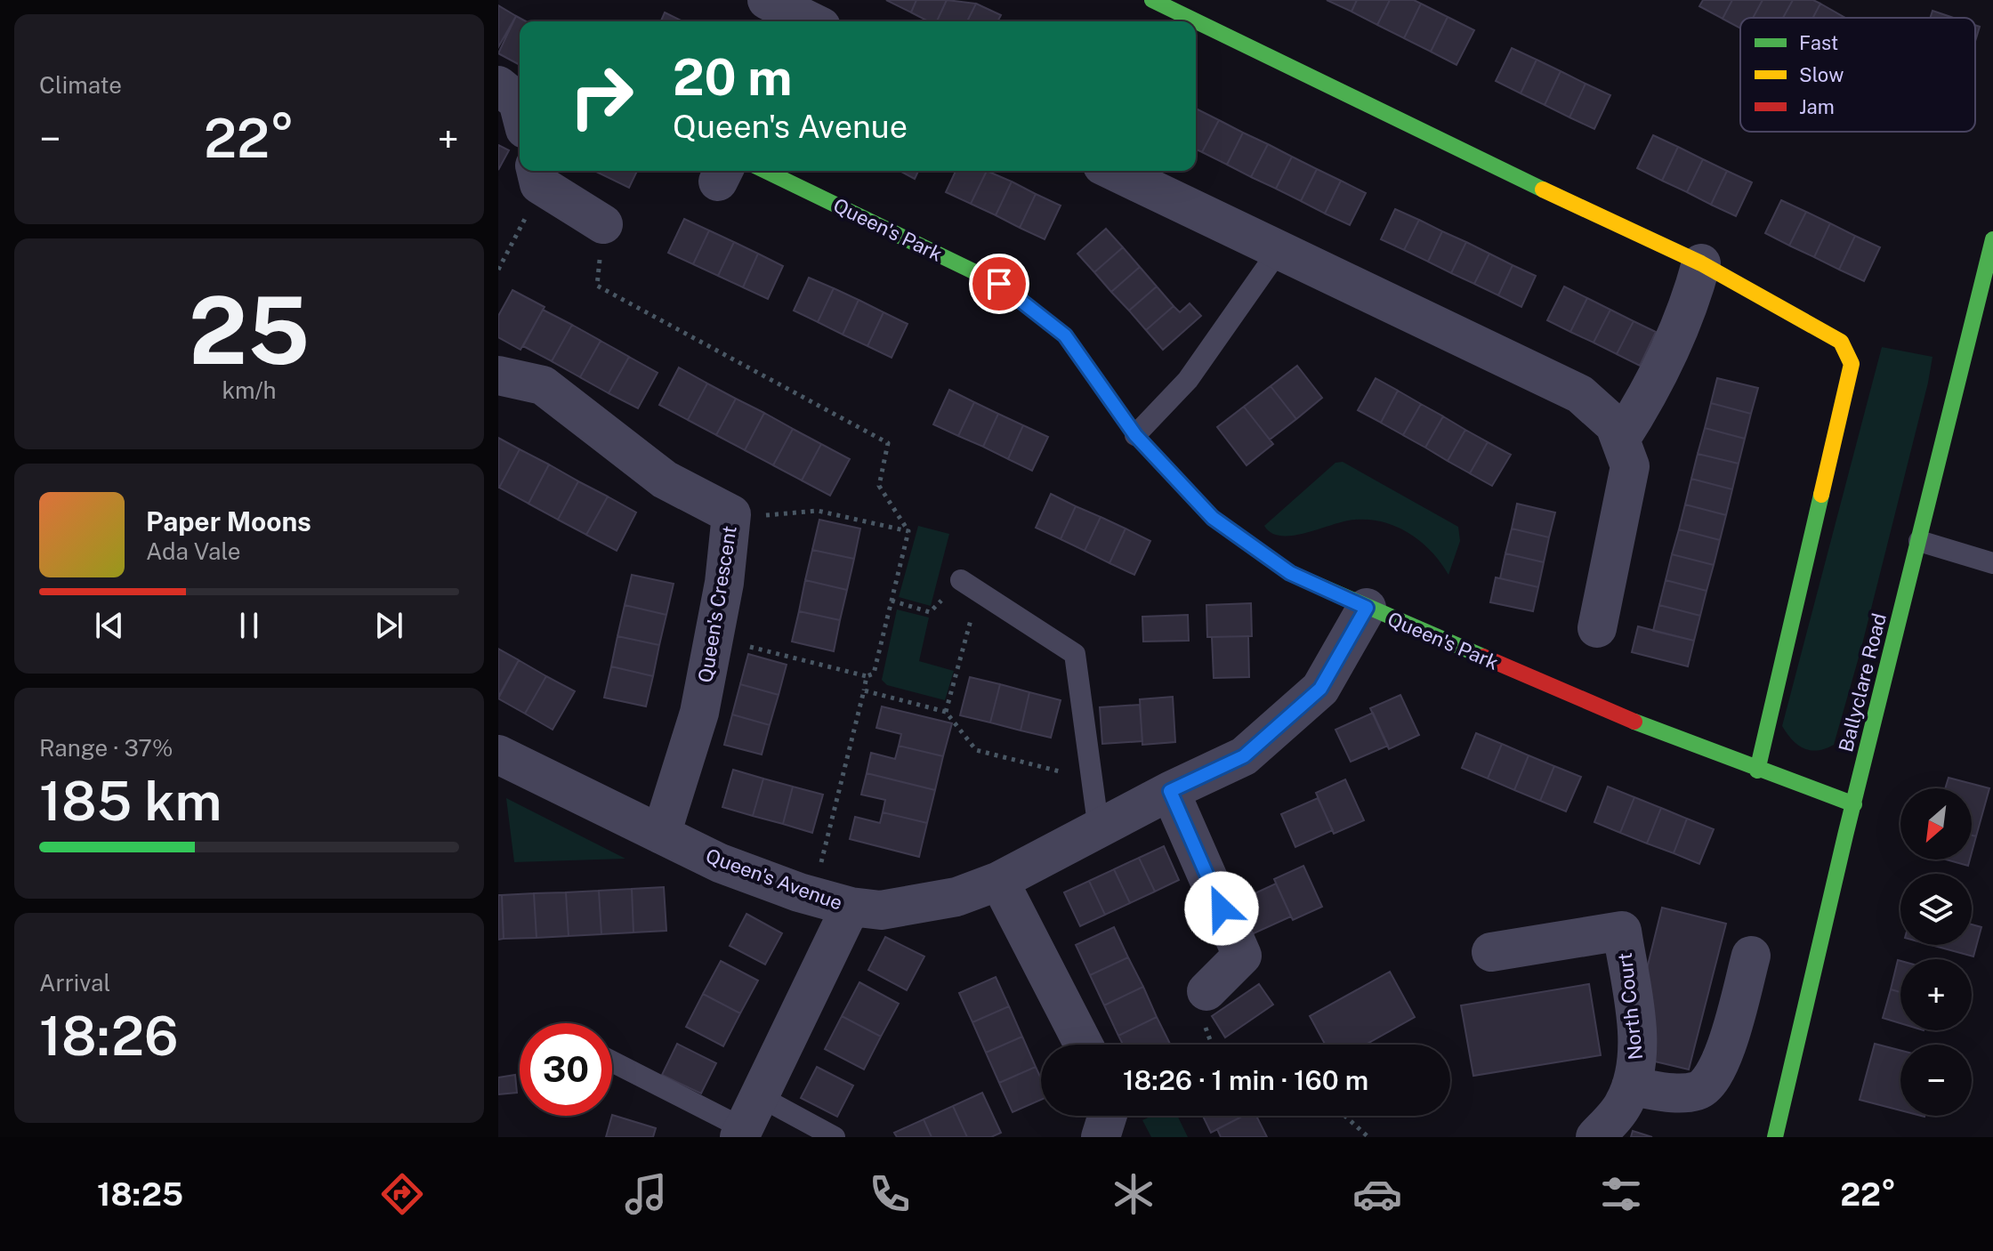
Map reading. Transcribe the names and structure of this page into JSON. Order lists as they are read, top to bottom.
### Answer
{
  "streets": {
    "street": [
      "Queen's Park",
      "Queen's Crescent",
      "Ballyclare Road",
      "Queen's Avenue",
      "North Court"
    ]
  },
  "crossings": [
    ["Queen's Park", "Ballyclare Road"],
    ["Queen's Park", "Queen's Avenue"],
    ["Queen's Crescent", "Queen's Avenue"]
  ],
  "legend": ["Fast", "Slow", "Jam"],
  "north": "bottom left",
  "page": {
    "tile": [
      "Climate",
      ["25", "km/h"],
      ["Range · 37%", "185 km"],
      ["Arrival", "18:26"]
    ],
    "turn": ["20 m", "Queen's Avenue"],
    "heat": ["−", "22°", "+"],
    "song": ["Paper Moons", "Ada Vale"],
    "map_buttons": ["+", "−"],
    "limit": "30",
    "trip": "18:26 · 1 min · 160 m",
    "tabs": ["18:25", "22°"]
  }
}
